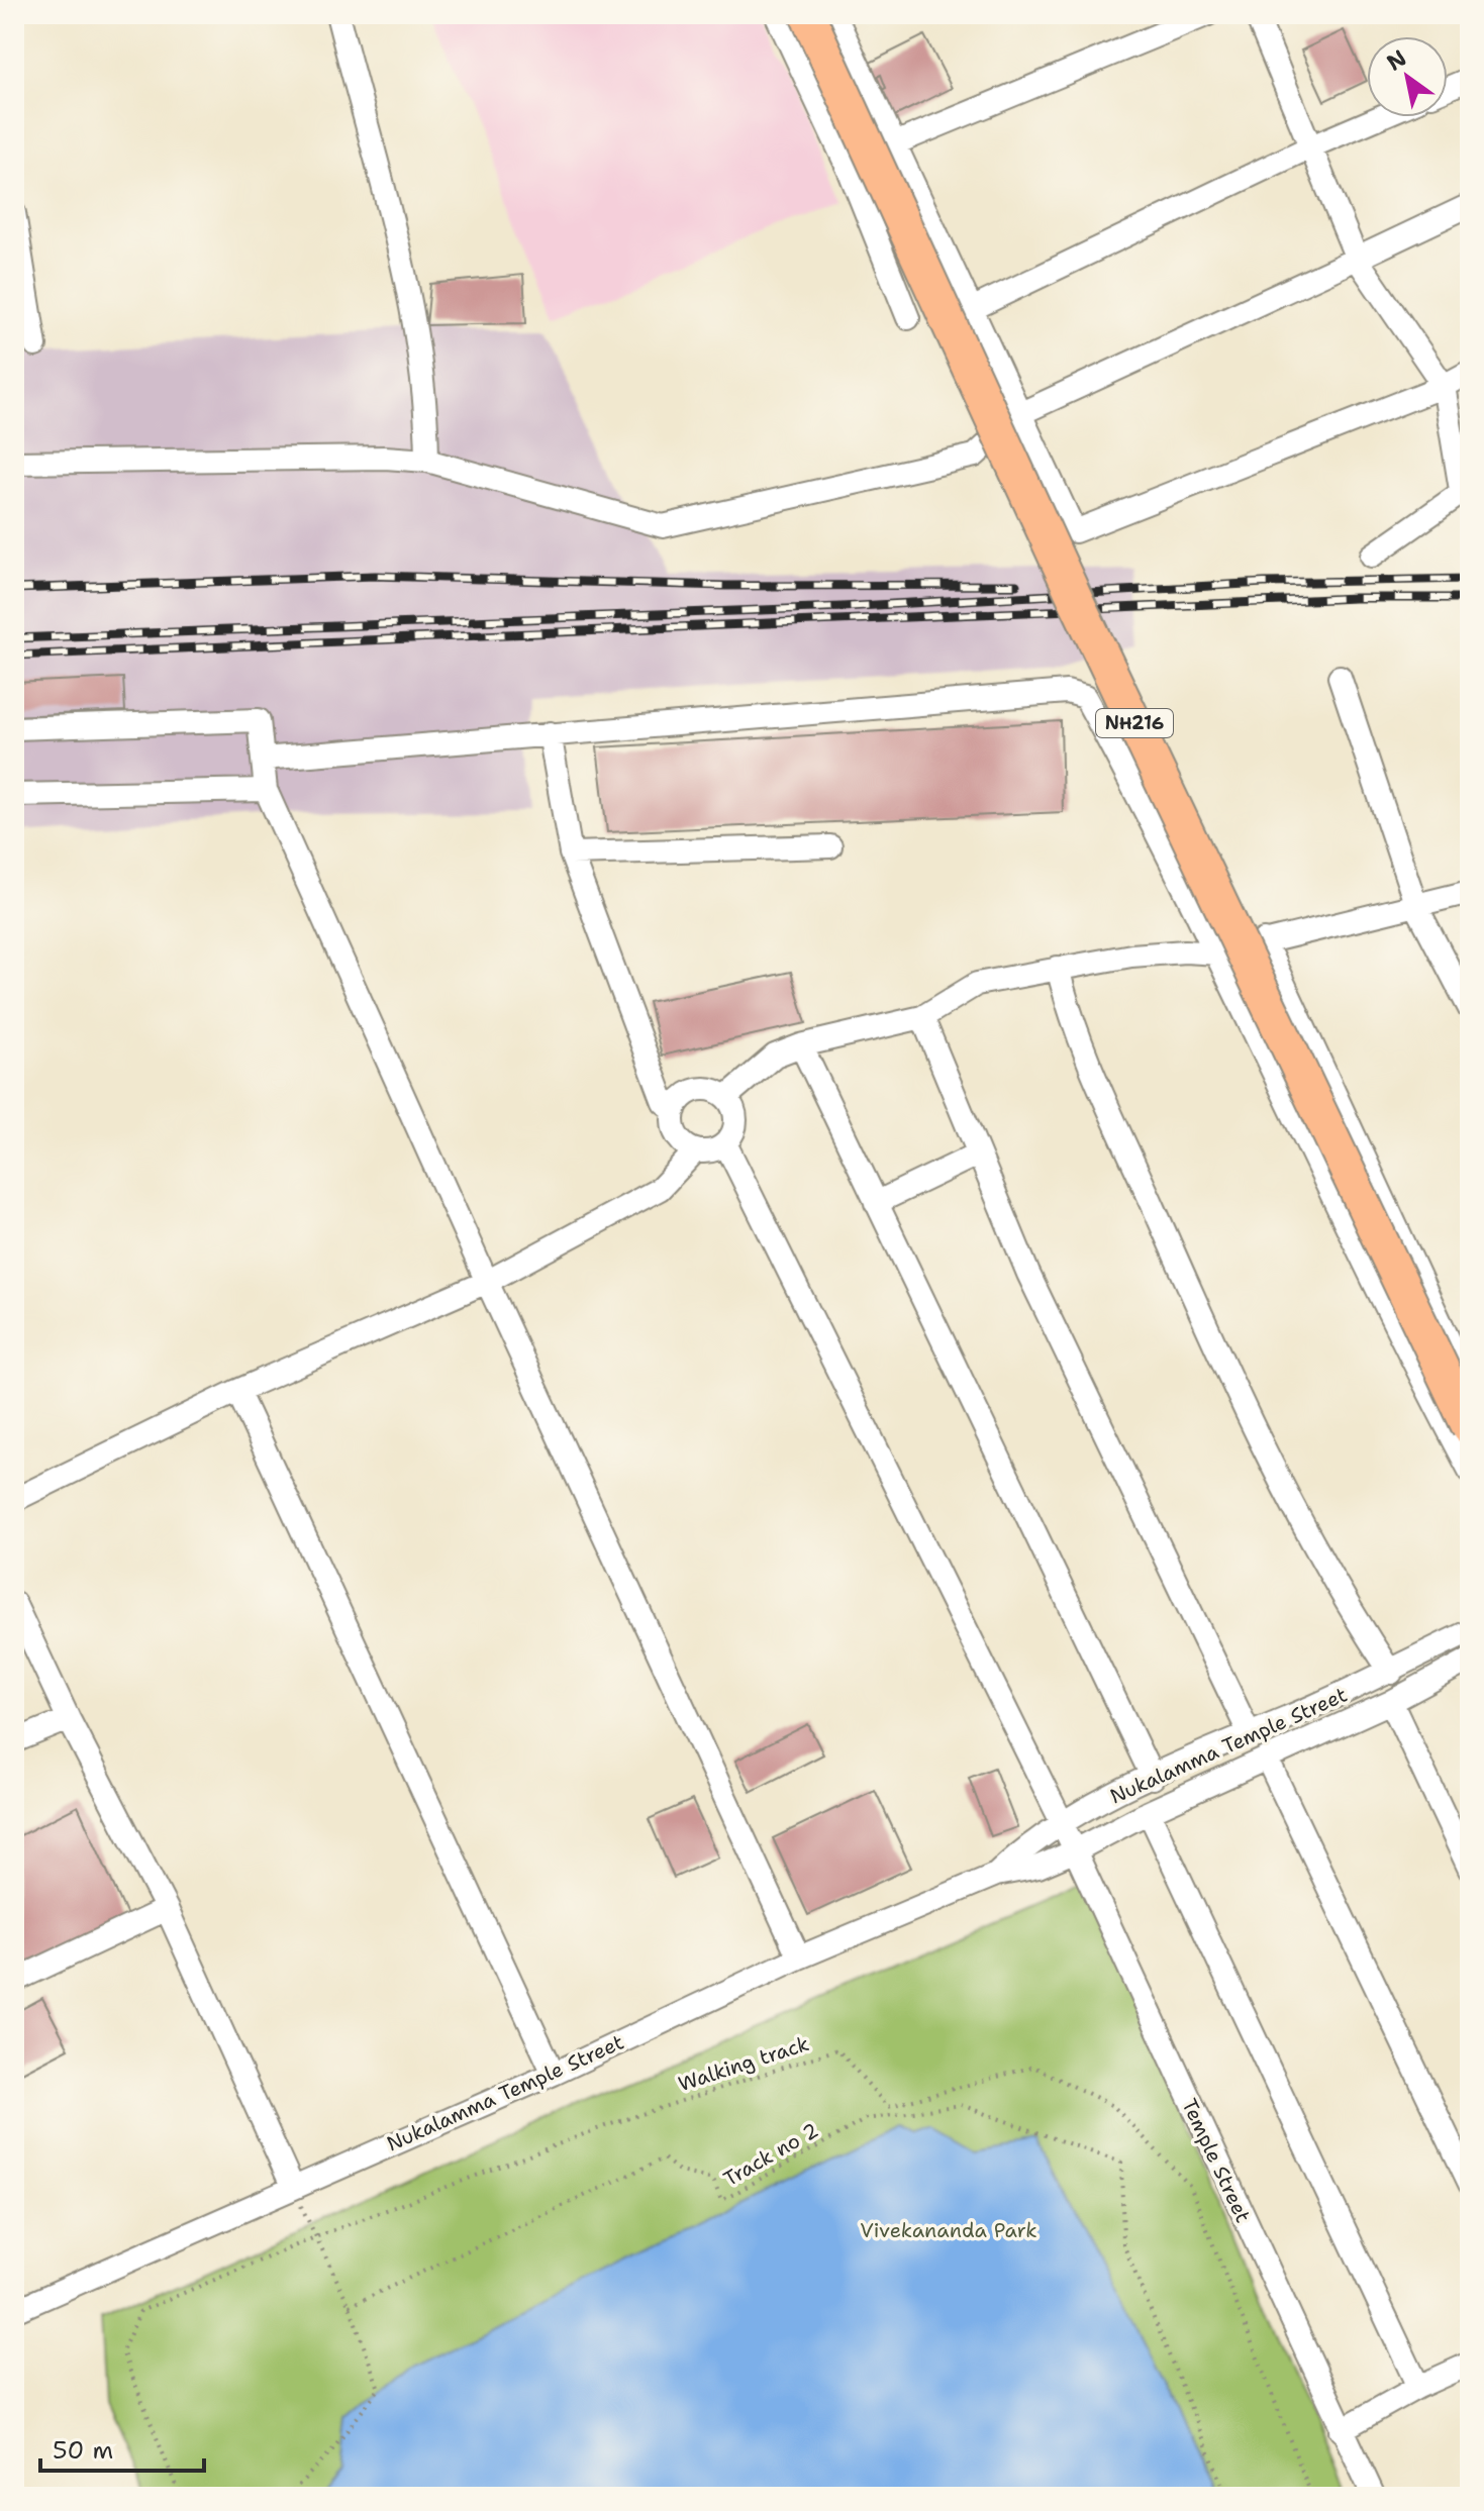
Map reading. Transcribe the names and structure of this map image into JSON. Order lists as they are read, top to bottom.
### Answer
{
  "streets": {
    "highway": ["NH216"],
    "street": ["Nukalamma Temple Street", "Temple Street"],
    "path": ["Walking track", "Track no 2"]
  },
  "crossings": [
    ["Nukalamma Temple Street", "Temple Street"]
  ],
  "parks": ["Vivekananda Park"],
  "scale_bar": "50 m",
  "north": "top left"
}
